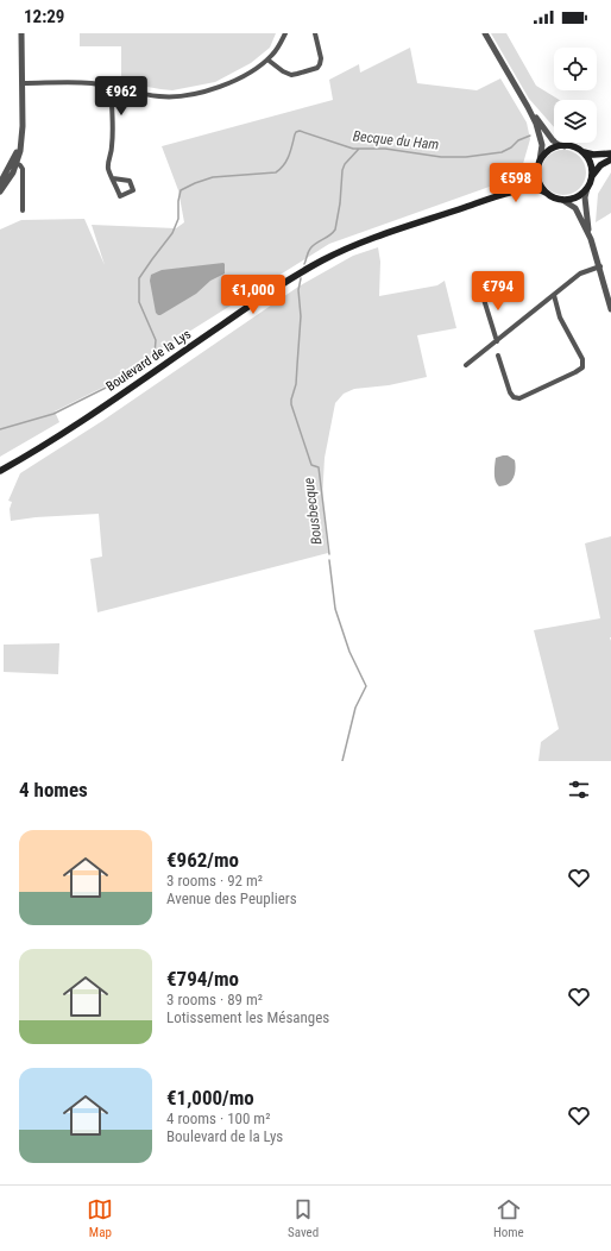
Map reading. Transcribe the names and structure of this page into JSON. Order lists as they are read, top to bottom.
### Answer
{
  "streets": {
    "main road": ["Boulevard de la Lys"]
  },
  "water": ["Becque du Ham", "Bousbecque"],
  "page": {
    "status": "12:29",
    "price": [
      "€962",
      "€598",
      "€794",
      "€1,000"
    ],
    "heading": "4 homes",
    "list": [
      {
        "name": "€962/mo",
        "note": "3 rooms · 92 m² · Avenue des Peupliers"
      },
      {
        "name": "€794/mo",
        "note": "3 rooms · 89 m² · Lotissement les Mésanges"
      },
      {
        "name": "€1,000/mo",
        "note": "4 rooms · 100 m² · Boulevard de la Lys"
      }
    ],
    "tabs": ["Map", "Saved", "Home"]
  }
}
